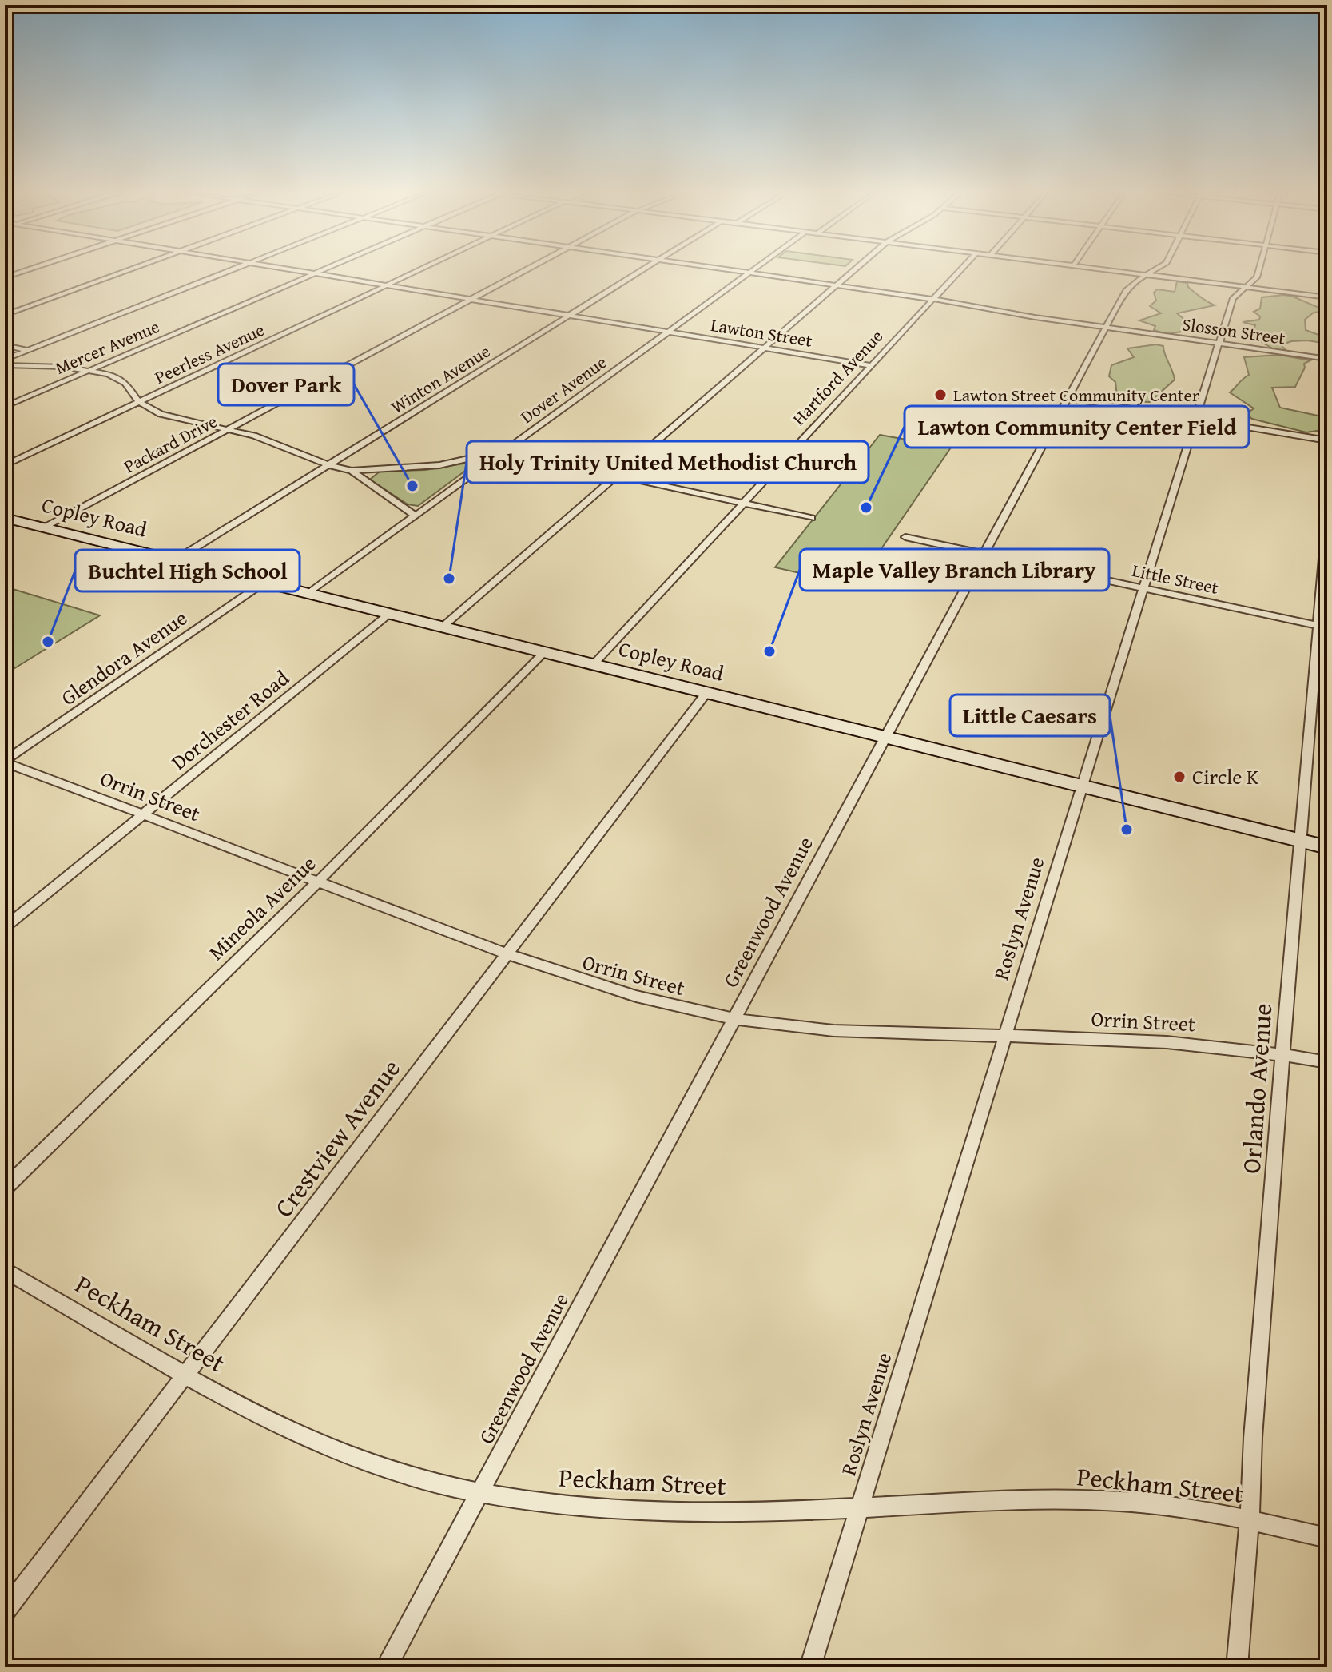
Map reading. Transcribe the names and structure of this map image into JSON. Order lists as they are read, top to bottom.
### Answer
{
  "streets": {
    "main road": ["Copley Road"],
    "street": [
      "Slosson Street",
      "Lawton Street",
      "Mercer Avenue",
      "Peerless Avenue",
      "Hartford Avenue",
      "Winton Avenue",
      "Dover Avenue",
      "Packard Drive",
      "Little Street",
      "Glendora Avenue",
      "Dorchester Road",
      "Orrin Street",
      "Mineola Avenue",
      "Greenwood Avenue",
      "Roslyn Avenue",
      "Orlando Avenue",
      "Crestview Avenue",
      "Peckham Street"
    ]
  },
  "crossings": [
    ["Slosson Street", "Hartford Avenue"],
    ["Slosson Street", "Dover Avenue"],
    ["Slosson Street", "Greenwood Avenue"],
    ["Slosson Street", "Roslyn Avenue"],
    ["Lawton Street", "Mercer Avenue"],
    ["Lawton Street", "Peerless Avenue"],
    ["Lawton Street", "Hartford Avenue"],
    ["Lawton Street", "Winton Avenue"],
    ["Lawton Street", "Dover Avenue"],
    ["Lawton Street", "Packard Drive"],
    ["Hartford Avenue", "Copley Road"],
    ["Winton Avenue", "Copley Road"],
    ["Dover Avenue", "Copley Road"],
    ["Packard Drive", "Copley Road"],
    ["Copley Road", "Glendora Avenue"],
    ["Copley Road", "Dorchester Road"],
    ["Copley Road", "Mineola Avenue"],
    ["Copley Road", "Greenwood Avenue"],
    ["Copley Road", "Roslyn Avenue"],
    ["Copley Road", "Orlando Avenue"],
    ["Copley Road", "Crestview Avenue"],
    ["Little Street", "Greenwood Avenue"],
    ["Little Street", "Roslyn Avenue"],
    ["Little Street", "Orlando Avenue"],
    ["Glendora Avenue", "Orrin Street"],
    ["Dorchester Road", "Orrin Street"],
    ["Orrin Street", "Mineola Avenue"],
    ["Orrin Street", "Greenwood Avenue"],
    ["Orrin Street", "Roslyn Avenue"],
    ["Orrin Street", "Orlando Avenue"],
    ["Orrin Street", "Crestview Avenue"],
    ["Greenwood Avenue", "Peckham Street"],
    ["Roslyn Avenue", "Peckham Street"],
    ["Orlando Avenue", "Peckham Street"],
    ["Crestview Avenue", "Peckham Street"]
  ],
  "places": [
    "Lawton Street Community Center",
    "Dover Park",
    "Lawton Community Center Field",
    "Holy Trinity United Methodist Church",
    "Buchtel High School",
    "Maple Valley Branch Library",
    "Circle K",
    "Little Caesars"
  ]
}
